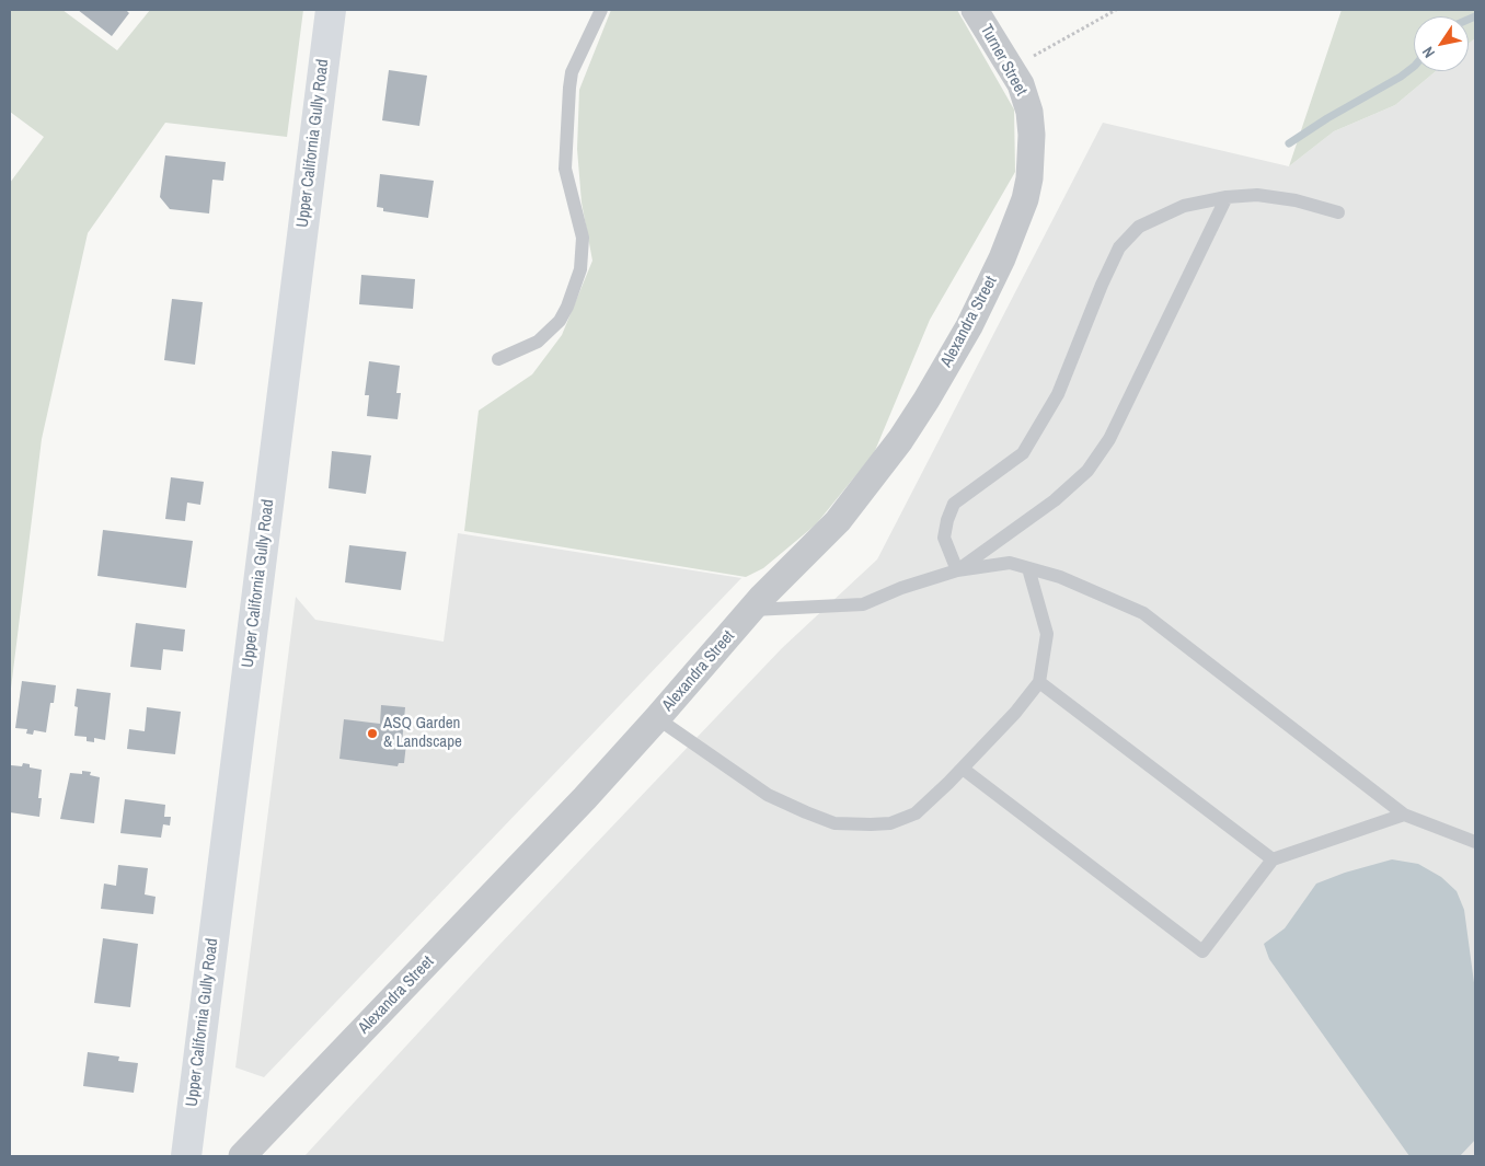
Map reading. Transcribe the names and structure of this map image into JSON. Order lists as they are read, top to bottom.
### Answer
{
  "streets": {
    "street": ["Turner Street", "Upper California Gully Road", "Alexandra Street"]
  },
  "crossings": [
    ["Turner Street", "Alexandra Street"]
  ],
  "places": ["ASQ Garden & Landscape"],
  "north": "bottom left"
}
